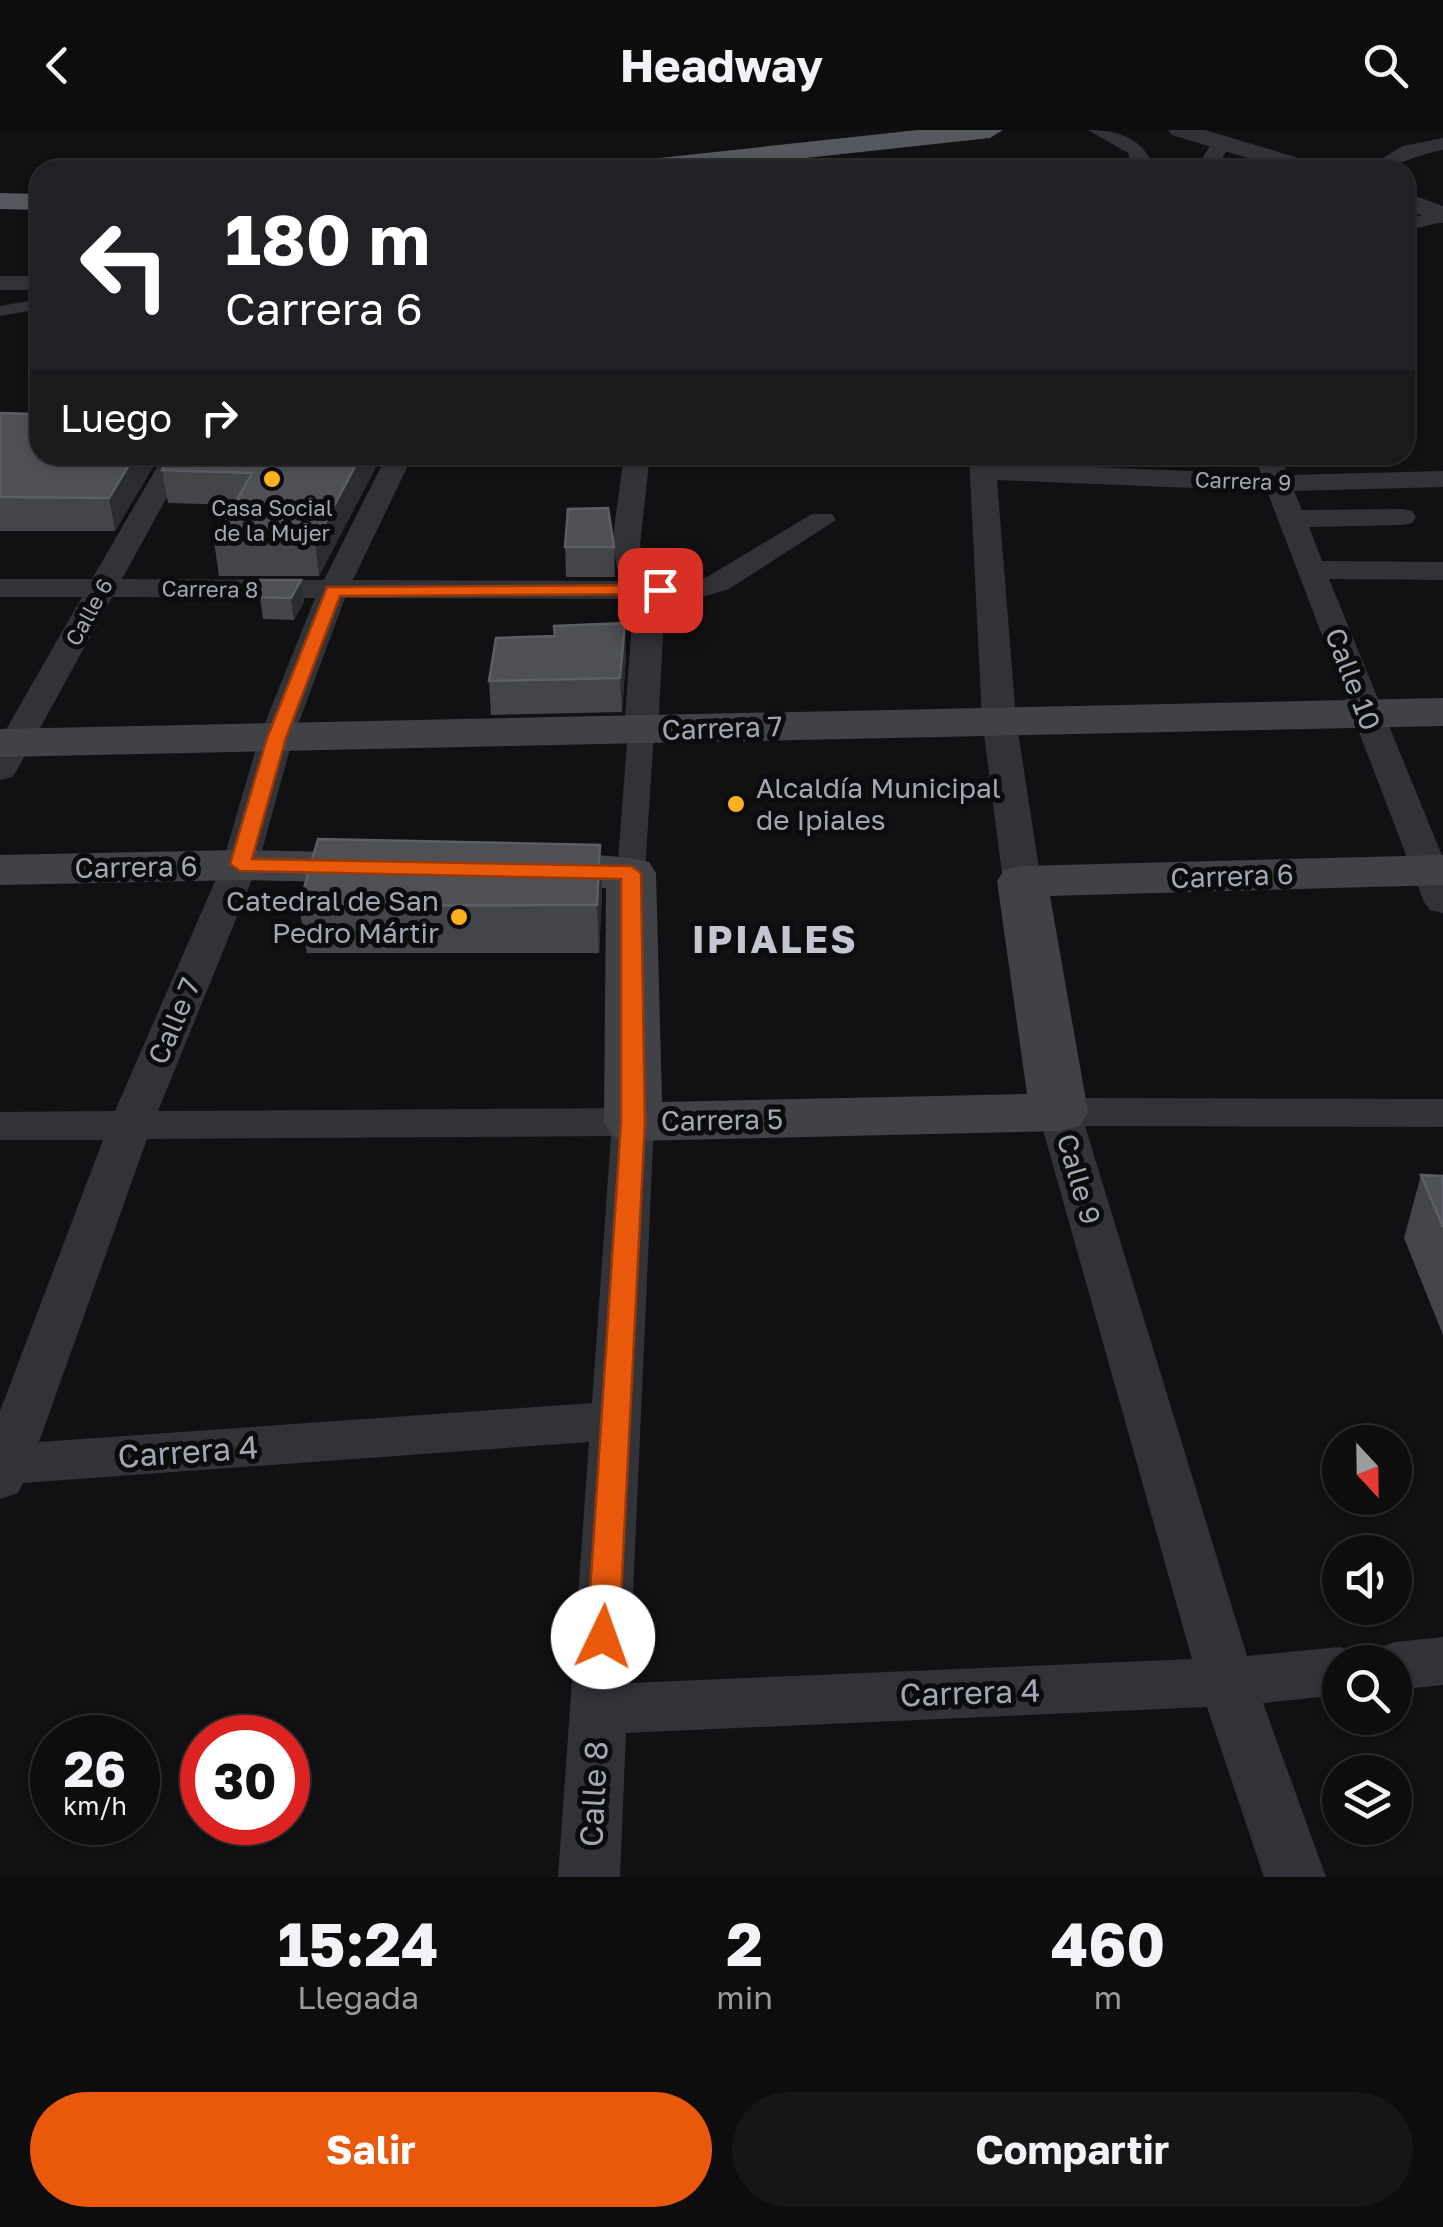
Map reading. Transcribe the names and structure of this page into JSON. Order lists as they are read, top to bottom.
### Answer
{
  "streets": {
    "main road": [
      "Carrera 7",
      "Carrera 6",
      "Carrera 5",
      "Calle 9",
      "Calle 8"
    ],
    "street": [
      "Carrera 9",
      "Carrera 8",
      "Calle 6",
      "Calle 10",
      "Calle 7",
      "Carrera 4"
    ]
  },
  "crossings": [
    ["Carrera 9", "Calle 10"],
    ["Carrera 8", "Calle 6"],
    ["Carrera 8", "Calle 7"],
    ["Calle 6", "Carrera 7"],
    ["Calle 10", "Carrera 7"],
    ["Calle 10", "Carrera 6"],
    ["Carrera 7", "Calle 7"],
    ["Carrera 7", "Calle 9"],
    ["Carrera 6", "Calle 7"],
    ["Carrera 6", "Calle 9"],
    ["Carrera 6", "Calle 8"],
    ["Calle 7", "Carrera 5"],
    ["Calle 7", "Carrera 4"],
    ["Carrera 5", "Calle 9"],
    ["Carrera 5", "Calle 8"],
    ["Calle 9", "Carrera 4"],
    ["Carrera 4", "Calle 8"]
  ],
  "districts": ["IPIALES"],
  "places": ["Casa Social de la Mujer", "Alcaldía Municipal de Ipiales", "Catedral de San Pedro Mártir"],
  "north": "bottom",
  "page": {
    "header": "Headway",
    "turn": ["180 m", "Carrera 6"],
    "then": "Luego",
    "speed": "26 km/h",
    "limit": "30",
    "eta": [
      "15:24",
      "Llegada",
      "2",
      "min",
      "460",
      "m"
    ],
    "buttons": ["Salir", "Compartir"]
  }
}
